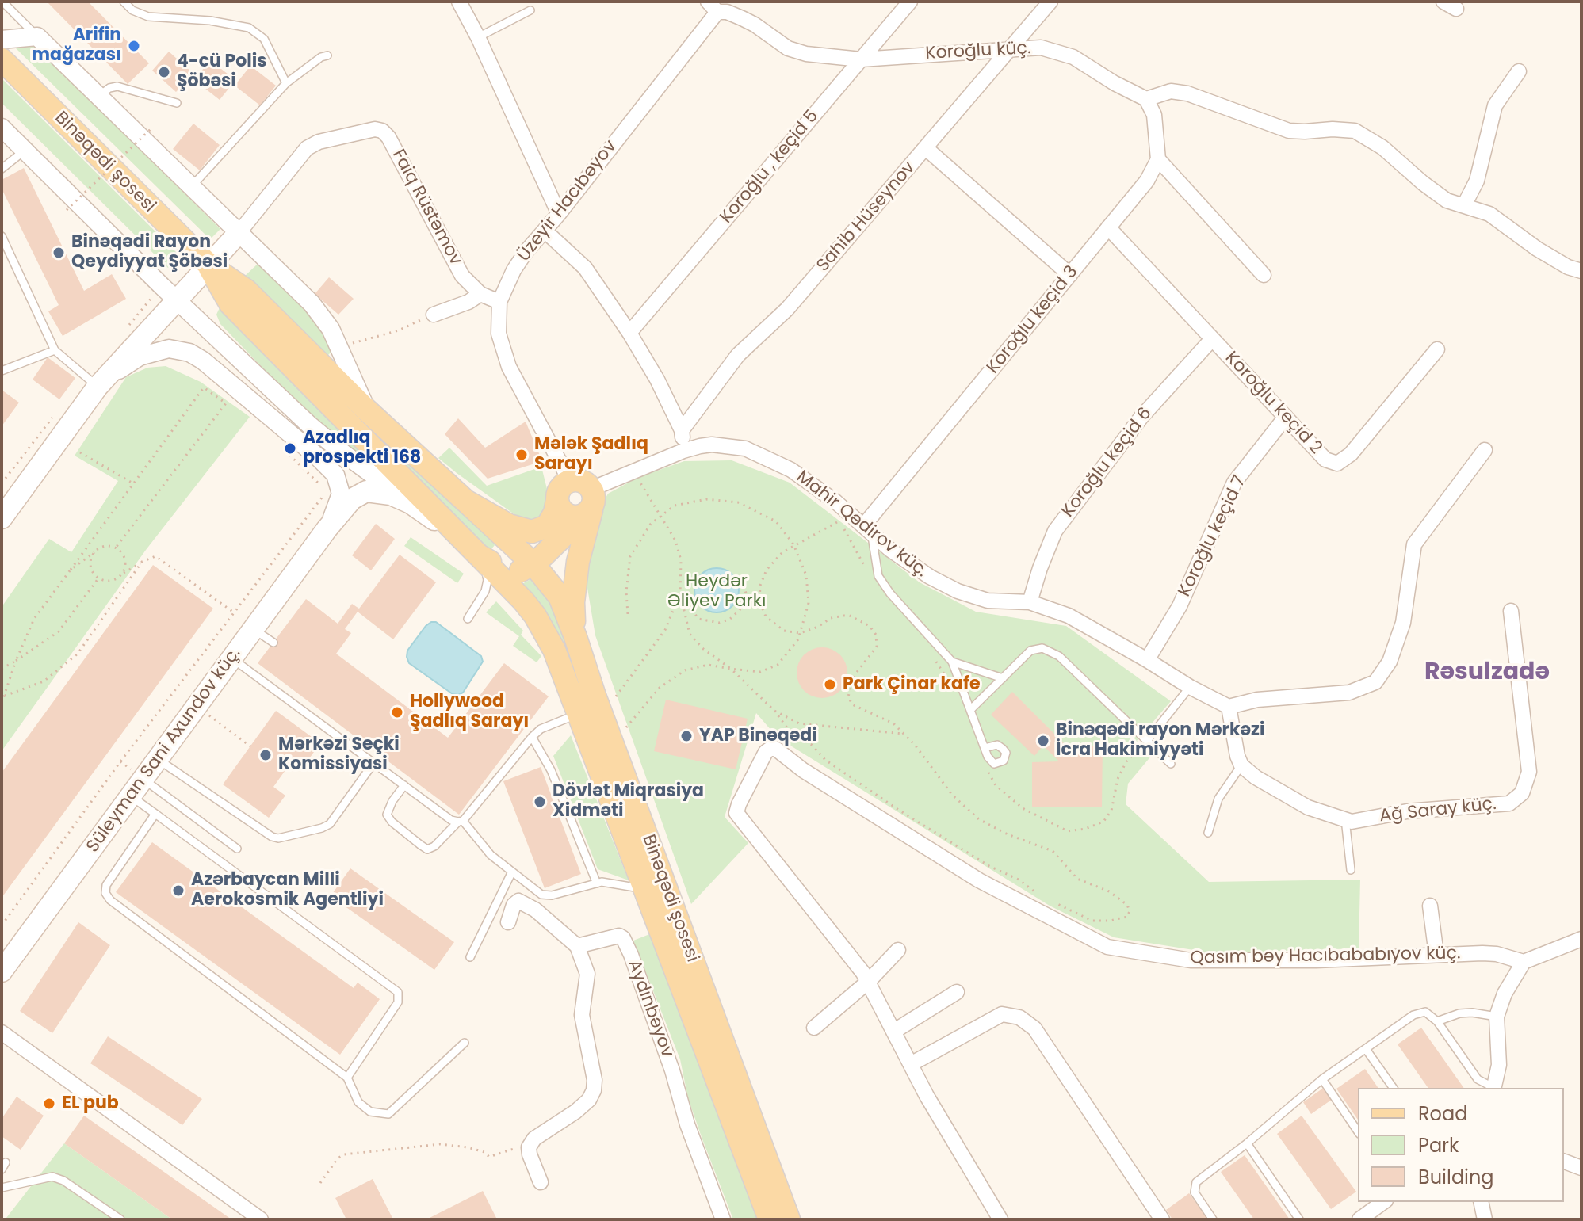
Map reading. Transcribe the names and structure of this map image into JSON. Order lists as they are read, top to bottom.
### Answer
{
  "streets": {
    "main road": ["Binəqədi şosesi", "Süleyman Sani Axundov küç."],
    "street": [
      "Koroğlu küç.",
      "Koroğlu , keçid 5",
      "Üzeyir Hacıbəyov",
      "Faiq Rüstəmov",
      "Sahib Hüseynov",
      "Koroğlu keçid 3",
      "Koroğlu keçid 2",
      "Koroğlu keçid 6",
      "Mahir Qədirov küç.",
      "Koroğlu keçid 7",
      "Ağ Saray küç.",
      "Qasım bəy Hacıbababıyov küç.",
      "Aydınbəyov"
    ]
  },
  "crossings": [
    ["Koroğlu küç.", "Koroğlu , keçid 5"],
    ["Koroğlu küç.", "Üzeyir Hacıbəyov"],
    ["Koroğlu küç.", "Sahib Hüseynov"],
    ["Üzeyir Hacıbəyov", "Faiq Rüstəmov"],
    ["Üzeyir Hacıbəyov", "Mahir Qədirov küç."],
    ["Koroğlu keçid 3", "Koroğlu keçid 2"],
    ["Koroğlu keçid 3", "Mahir Qədirov küç."],
    ["Koroğlu keçid 2", "Koroğlu keçid 6"],
    ["Koroğlu keçid 2", "Koroğlu keçid 7"],
    ["Koroğlu keçid 6", "Mahir Qədirov küç."],
    ["Mahir Qədirov küç.", "Koroğlu keçid 7"]
  ],
  "districts": ["Rəsulzadə"],
  "parks": ["Heydər Əliyev Parkı"],
  "places": [
    "Arifin mağazası",
    "4-cü Polis Şöbəsi",
    "Binəqədi Rayon Qeydiyyat Şöbəsi",
    "Azadlıq prospekti 168",
    "Mələk Şadlıq Sarayı",
    "Park Çinar kafe",
    "Hollywood Şadlıq Sarayı",
    "YAP Binəqədi",
    "Binəqədi rayon Mərkəzi İcra Hakimiyyəti",
    "Mərkəzi Seçki Komissiyasi",
    "Dövlət Miqrasiya Xidməti",
    "Azərbaycan Milli Aerokosmik Agentliyi",
    "EL pub"
  ],
  "legend": ["Road", "Park", "Building"]
}
